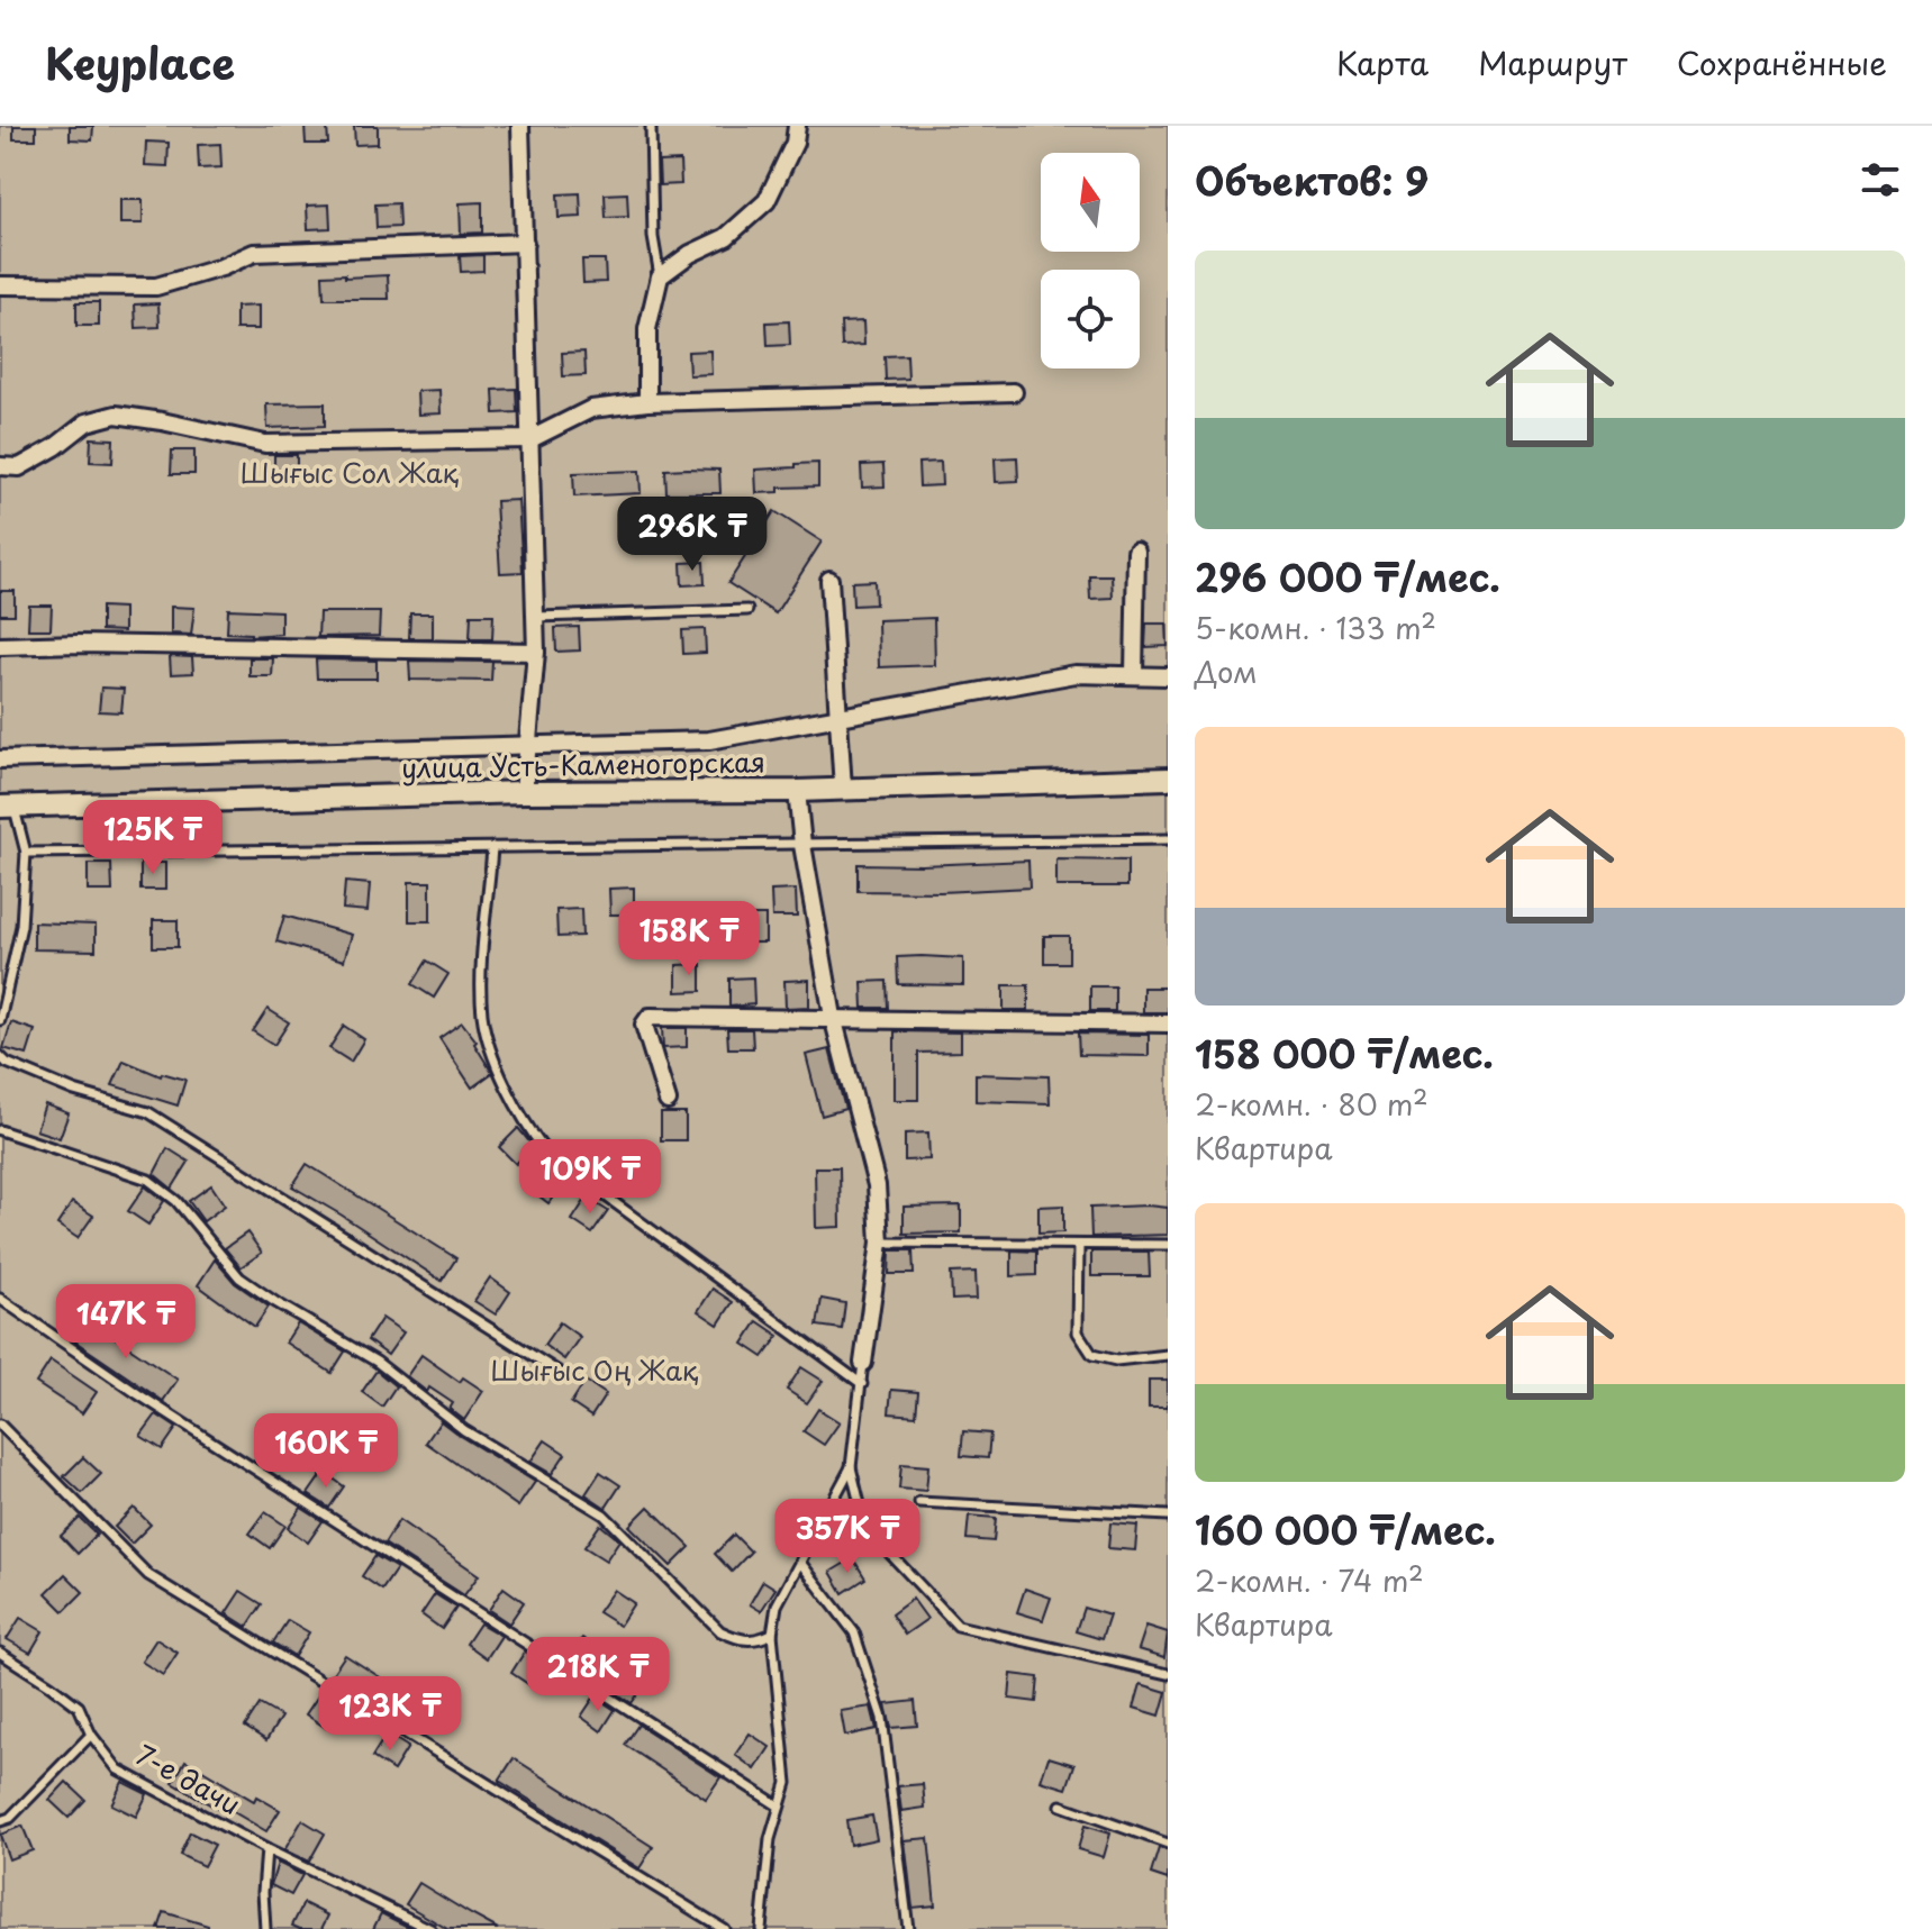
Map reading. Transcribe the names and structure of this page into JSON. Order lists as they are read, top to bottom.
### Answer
{
  "streets": {
    "street": ["улица Усть-Каменогорская"],
    "lane": ["7-е дачи"]
  },
  "parks": ["Шығыс Сол Жақ", "Шығыс Оң Жақ"],
  "north": "top",
  "page": {
    "header": "Keyplace",
    "nav": ["Карта", "Маршрут", "Сохранённые"],
    "heading": "Объектов: 9",
    "list": [
      {
        "name": "296 000 ₸/мес.",
        "note": "5-комн. · 133 m² · Дом"
      },
      {
        "name": "158 000 ₸/мес.",
        "note": "2-комн. · 80 m² · Квартира"
      },
      {
        "name": "160 000 ₸/мес.",
        "note": "2-комн. · 74 m² · Квартира"
      }
    ],
    "price": [
      "296K ₸",
      "125K ₸",
      "158K ₸",
      "109K ₸",
      "147K ₸",
      "160K ₸",
      "357K ₸",
      "218K ₸",
      "123K ₸"
    ]
  }
}
